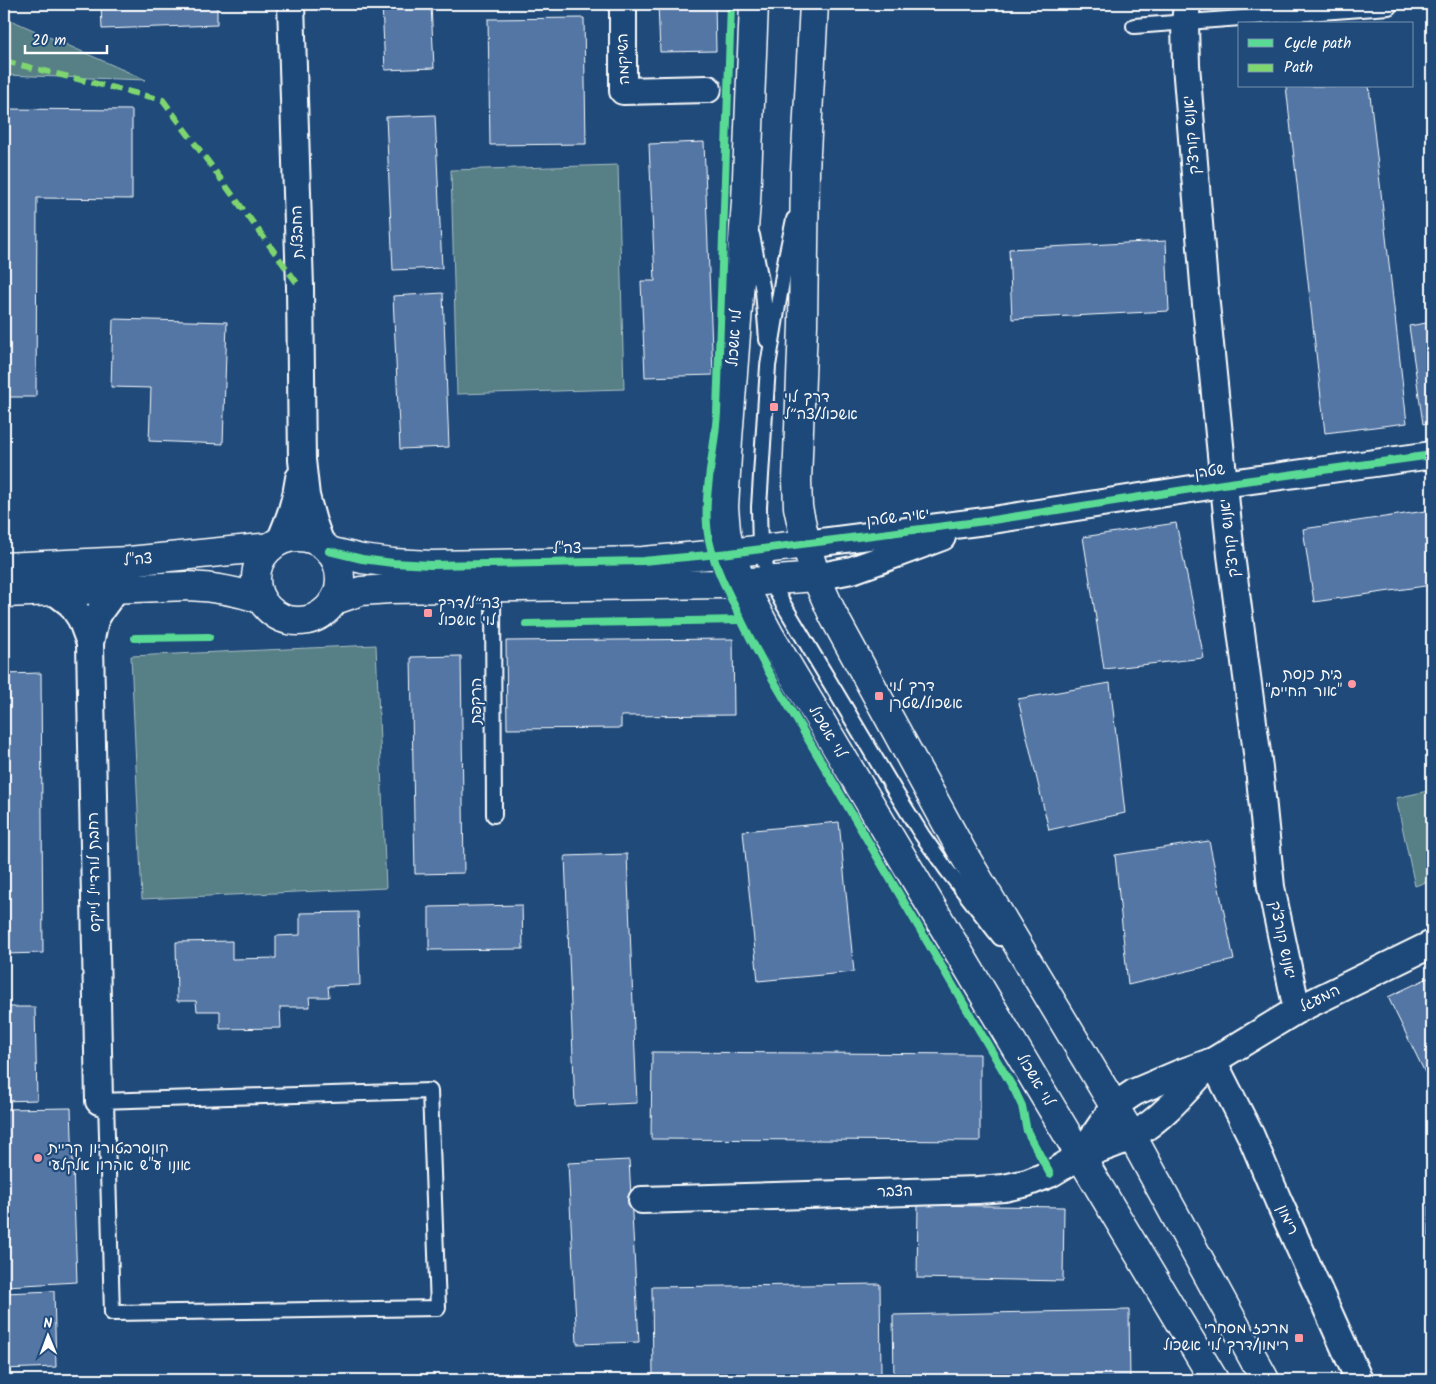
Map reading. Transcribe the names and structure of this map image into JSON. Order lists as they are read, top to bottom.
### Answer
{
  "streets": {
    "main road": ["לוי אשכול", "יאיר שטרן", "צה\"ל"],
    "street": [
      "השיקמה",
      "יאנוש קורצ'ק",
      "החבצלת",
      "שטרן",
      "רחבת לורדייל לייקס",
      "המעגל",
      "הצבר",
      "רימון"
    ],
    "lane": ["הרקפת"]
  },
  "crossings": [
    ["יאנוש קורצ'ק", "שטרן"],
    ["יאנוש קורצ'ק", "המעגל"],
    ["לוי אשכול", "יאיר שטרן"],
    ["לוי אשכול", "צה\"ל"],
    ["לוי אשכול", "המעגל"],
    ["לוי אשכול", "הצבר"],
    ["שטרן", "יאיר שטרן"],
    ["יאיר שטרן", "צה\"ל"],
    ["צה\"ל", "רחבת לורדייל לייקס"],
    ["המעגל", "הצבר"],
    ["המעגל", "רימון"]
  ],
  "places": {
    "transit": [
      "דרך לוי אשכול/צה״ל",
      "צה״ל/דרך לוי אשכול",
      "דרך לוי אשכול/שטרן",
      "מרכז מסחרי רימון/דרך לוי אשכול"
    ],
    "other": ["בית כנסת \"אור החיים\"", "קונסרבטוריון קריית אונו ע\"ש אהרון אלקלעי"]
  },
  "legend": ["Cycle path", "Path"],
  "scale_bar": "20 m",
  "north": "top"
}
